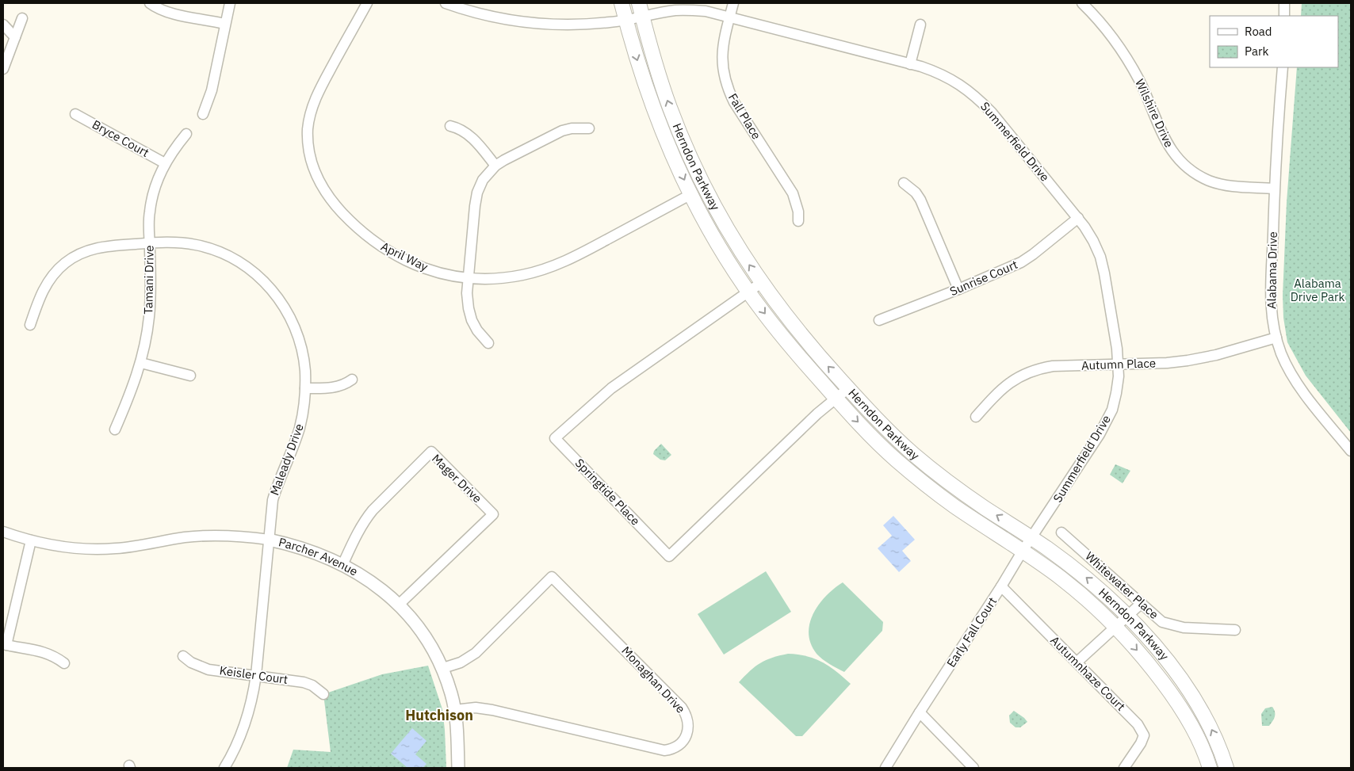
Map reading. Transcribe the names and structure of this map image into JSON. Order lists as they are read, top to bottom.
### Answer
{
  "streets": {
    "main road": ["Herndon Parkway"],
    "street": [
      "Wilshire Drive",
      "Fall Place",
      "Bryce Court",
      "Summerfield Drive",
      "April Way",
      "Alabama Drive",
      "Sunrise Court",
      "Tamani Drive",
      "Autumn Place",
      "Maleady Drive",
      "Mager Drive",
      "Springtide Place",
      "Parcher Avenue",
      "Whitewater Place",
      "Early Fall Court",
      "Autumnhaze Court",
      "Keisler Court",
      "Monaghan Drive"
    ]
  },
  "crossings": [
    ["Wilshire Drive", "Alabama Drive"],
    ["Fall Place", "Summerfield Drive"],
    ["Bryce Court", "Tamani Drive"],
    ["Summerfield Drive", "Herndon Parkway"],
    ["Summerfield Drive", "Sunrise Court"],
    ["Summerfield Drive", "Autumn Place"],
    ["Summerfield Drive", "Early Fall Court"],
    ["Herndon Parkway", "April Way"],
    ["Herndon Parkway", "Springtide Place"],
    ["Herndon Parkway", "Early Fall Court"],
    ["Alabama Drive", "Autumn Place"],
    ["Tamani Drive", "Maleady Drive"],
    ["Maleady Drive", "Parcher Avenue"],
    ["Maleady Drive", "Keisler Court"],
    ["Mager Drive", "Parcher Avenue"],
    ["Parcher Avenue", "Monaghan Drive"],
    ["Early Fall Court", "Autumnhaze Court"]
  ],
  "districts": ["Hutchison"],
  "parks": ["Alabama Drive Park"],
  "legend": ["Road", "Park"]
}
